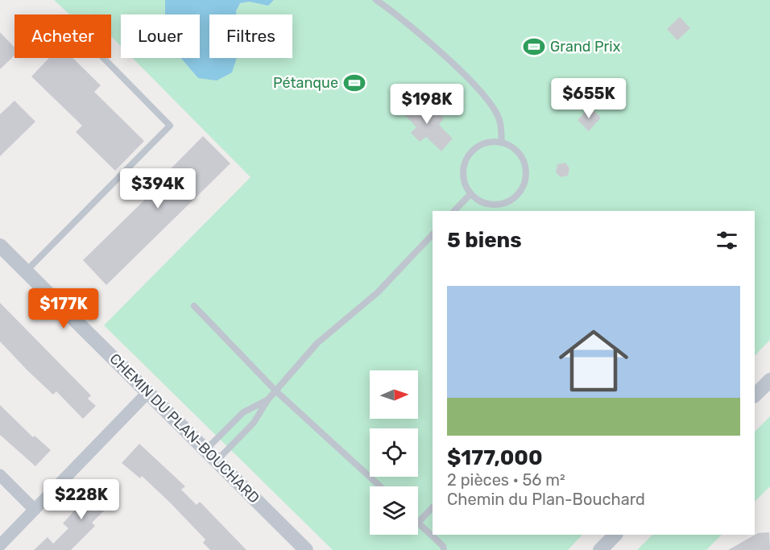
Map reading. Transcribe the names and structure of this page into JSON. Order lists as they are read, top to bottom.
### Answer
{
  "streets": {
    "street": ["CHEMIN DU PLAN-BOUCHARD"]
  },
  "places": {
    "sports": ["Grand Prix", "Pétanque"]
  },
  "north": "right",
  "page": {
    "chip": ["Acheter", "Louer", "Filtres"],
    "price": [
      "$655K",
      "$198K",
      "$394K",
      "$177K",
      "$228K"
    ],
    "heading": "5 biens",
    "list": [
      {
        "name": "$177,000",
        "note": "2 pièces · 56 m² · Chemin du Plan-Bouchard"
      }
    ]
  }
}
